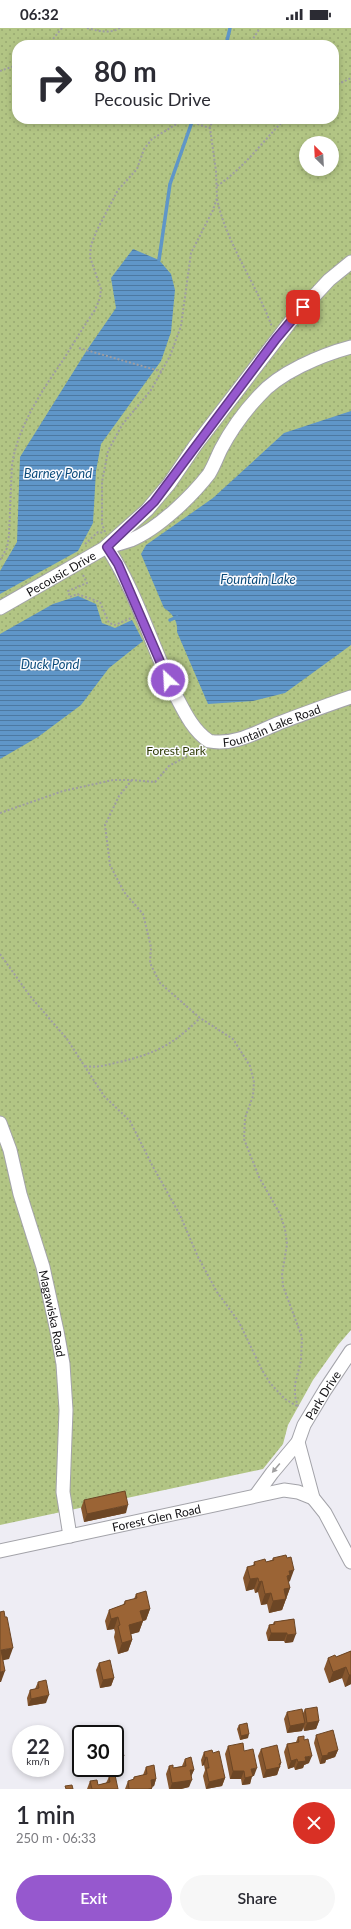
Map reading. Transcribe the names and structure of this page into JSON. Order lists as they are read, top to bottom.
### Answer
{
  "streets": {
    "street": [
      "Pecousic Drive",
      "Fountain Lake Road",
      "Magawiska Road",
      "Park Drive",
      "Forest Glen Road"
    ]
  },
  "crossings": [
    ["Pecousic Drive", "Fountain Lake Road"],
    ["Magawiska Road", "Forest Glen Road"],
    ["Park Drive", "Forest Glen Road"]
  ],
  "one_way": ["Park Drive"],
  "water": ["Barney Pond", "Fountain Lake", "Duck Pond"],
  "parks": ["Forest Park"],
  "north": "top left",
  "page": {
    "status": "06:32",
    "turn": ["80 m", "Pecousic Drive"],
    "speed": "22 km/h",
    "limit": "30",
    "heading": ["1 min", "250 m · 06:33"],
    "buttons": ["Exit", "Share"]
  }
}
